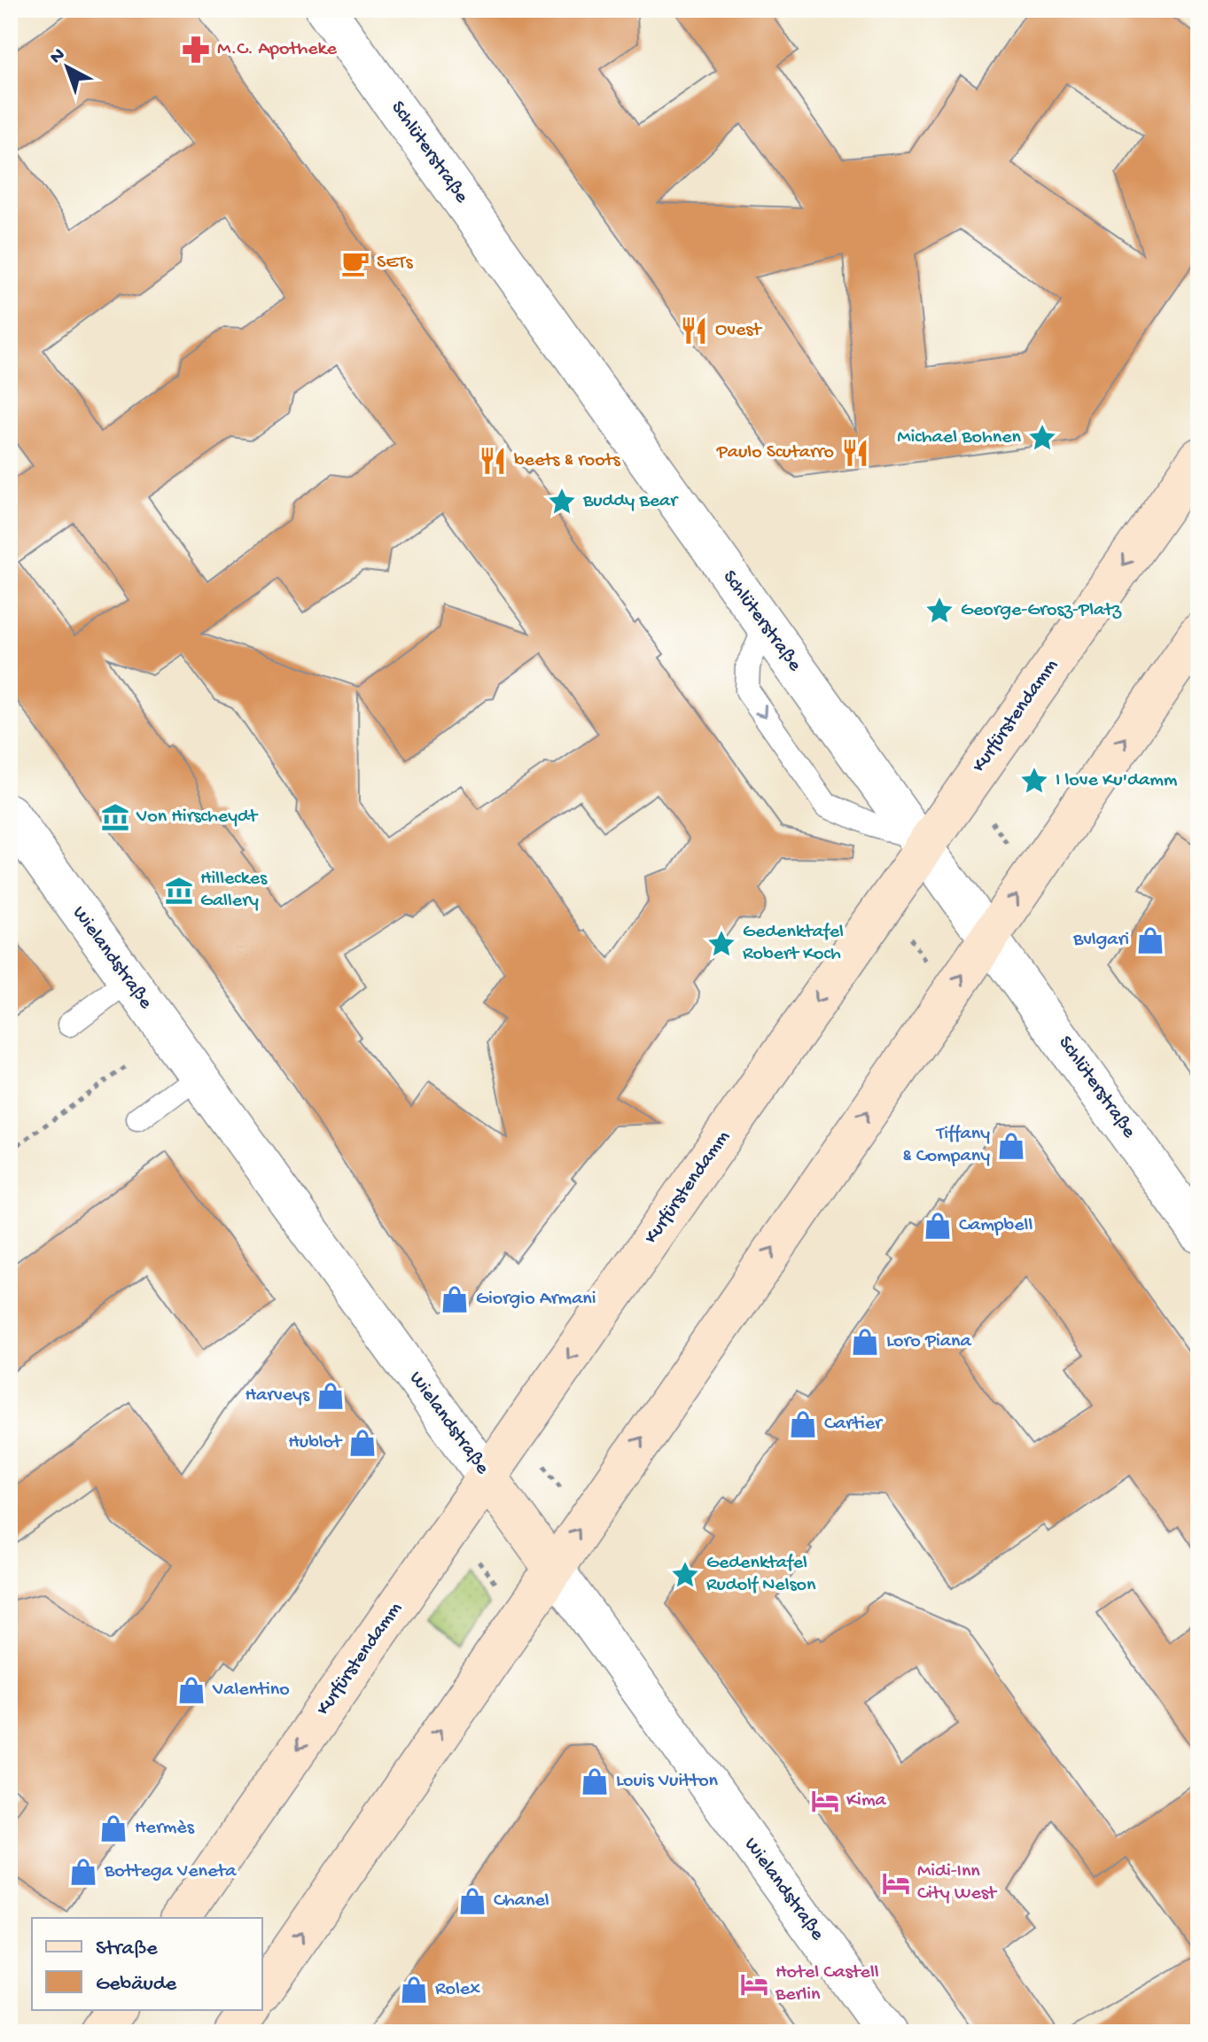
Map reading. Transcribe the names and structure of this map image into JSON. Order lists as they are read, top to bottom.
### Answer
{
  "streets": {
    "main road": ["Kurfürstendamm", "Wielandstraße"],
    "street": ["Schlüterstraße"]
  },
  "crossings": [
    ["Schlüterstraße", "Kurfürstendamm"],
    ["Kurfürstendamm", "Wielandstraße"]
  ],
  "places": {
    "pharmacy": ["M.C. Apotheke"],
    "cafe": ["SETs"],
    "restaurant": ["Ovest", "Paulo Scutarro", "beets & roots"],
    "place": [
      "Michael Bohnen",
      "Buddy Bear",
      "George-Grosz-Platz",
      "I love Ku'damm",
      "Gedenktafel Robert Koch",
      "Gedenktafel Rudolf Nelson"
    ],
    "museum": ["Von Hirscheydt", "Hilleckes Gallery"],
    "shop": [
      "Bvlgari",
      "Tiffany & Company",
      "Campbell",
      "Giorgio Armani",
      "Loro Piana",
      "Harveys",
      "Cartier",
      "Hublot",
      "Valentino",
      "Louis Vuitton",
      "Hermès",
      "Bottega Veneta",
      "Chanel",
      "Rolex"
    ],
    "hotel": ["Kima", "Midi-Inn City West", "Hotel Castell Berlin"]
  },
  "legend": ["Straße", "Gebäude"],
  "north": "top left"
}
